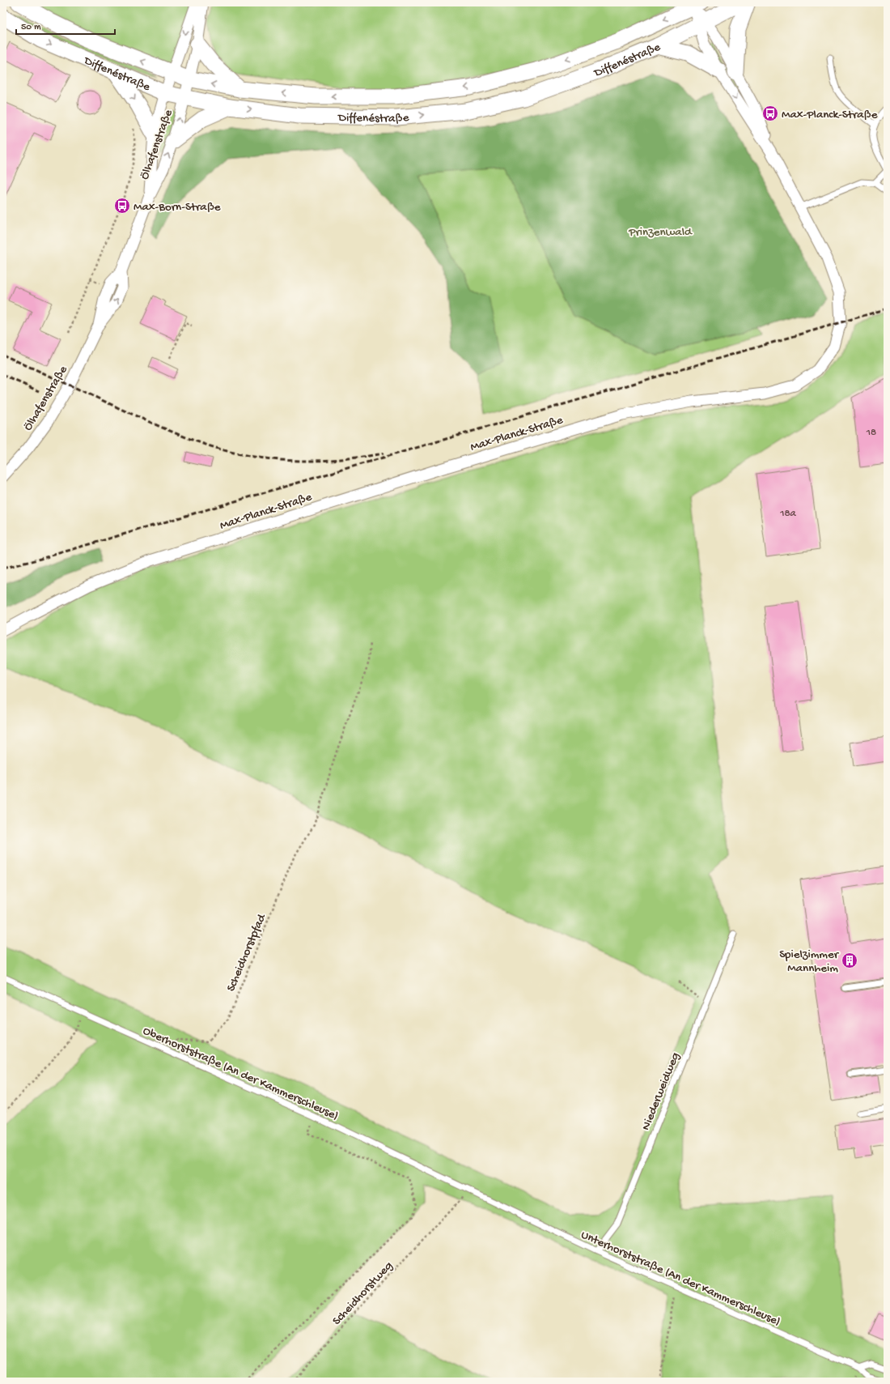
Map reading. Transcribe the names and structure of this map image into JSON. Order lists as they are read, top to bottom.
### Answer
{
  "streets": {
    "main road": ["Diffenéstraße"],
    "street": ["Ölhafenstraße", "Max-Planck-Straße"],
    "lane": ["Oberhorststraße (An der Kammerschleuse)", "Niederweidweg", "Unterhorststraße (An der Kammerschleuse)"],
    "path": ["Scheidhorstpfad", "Scheidhorstweg"]
  },
  "crossings": [
    ["Diffenéstraße", "Ölhafenstraße"],
    ["Diffenéstraße", "Max-Planck-Straße"],
    ["Scheidhorstpfad", "Oberhorststraße (An der Kammerschleuse)"],
    ["Oberhorststraße (An der Kammerschleuse)", "Unterhorststraße (An der Kammerschleuse)"],
    ["Oberhorststraße (An der Kammerschleuse)", "Scheidhorstweg"],
    ["Niederweidweg", "Unterhorststraße (An der Kammerschleuse)"],
    ["Unterhorststraße (An der Kammerschleuse)", "Scheidhorstweg"]
  ],
  "parks": ["Prinzenwald"],
  "places": {
    "bus stop": ["Max-Planck-Straße", "Max-Born-Straße"],
    "building": ["Spielzimmer Mannheim"]
  },
  "house_numbers": ["18", "18a"],
  "scale_bar": "50 m"
}
